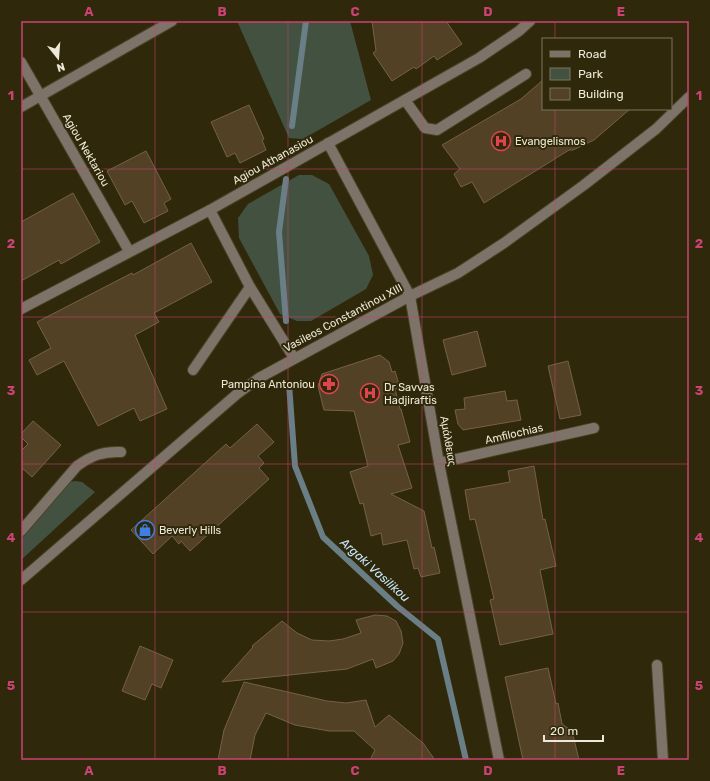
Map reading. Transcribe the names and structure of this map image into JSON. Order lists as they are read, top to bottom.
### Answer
{
  "streets": {
    "street": [
      "Agiou Nektariou",
      "Agiou Athanasiou",
      "Vasileos Constantinou XIII",
      "Amfilochias",
      "Αμάλθειας"
    ]
  },
  "crossings": [
    ["Agiou Nektariou", "Agiou Athanasiou"],
    ["Agiou Athanasiou", "Αμάλθειας"],
    ["Vasileos Constantinou XIII", "Αμάλθειας"],
    ["Amfilochias", "Αμάλθειας"]
  ],
  "water": ["Argaki Vasilikou"],
  "places": {
    "hospital": ["Evangelismos", "Dr Savvas Hadjiraftis"],
    "pharmacy": ["Pampina Antoniou"],
    "shop": ["Beverly Hills"]
  },
  "legend": ["Road", "Park", "Building"],
  "scale_bar": "20 m",
  "north": "bottom",
  "grid": {
    "columns": [
      "A",
      "B",
      "C",
      "D",
      "E"
    ],
    "rows": [
      "1",
      "2",
      "3",
      "4",
      "5"
    ]
  }
}
